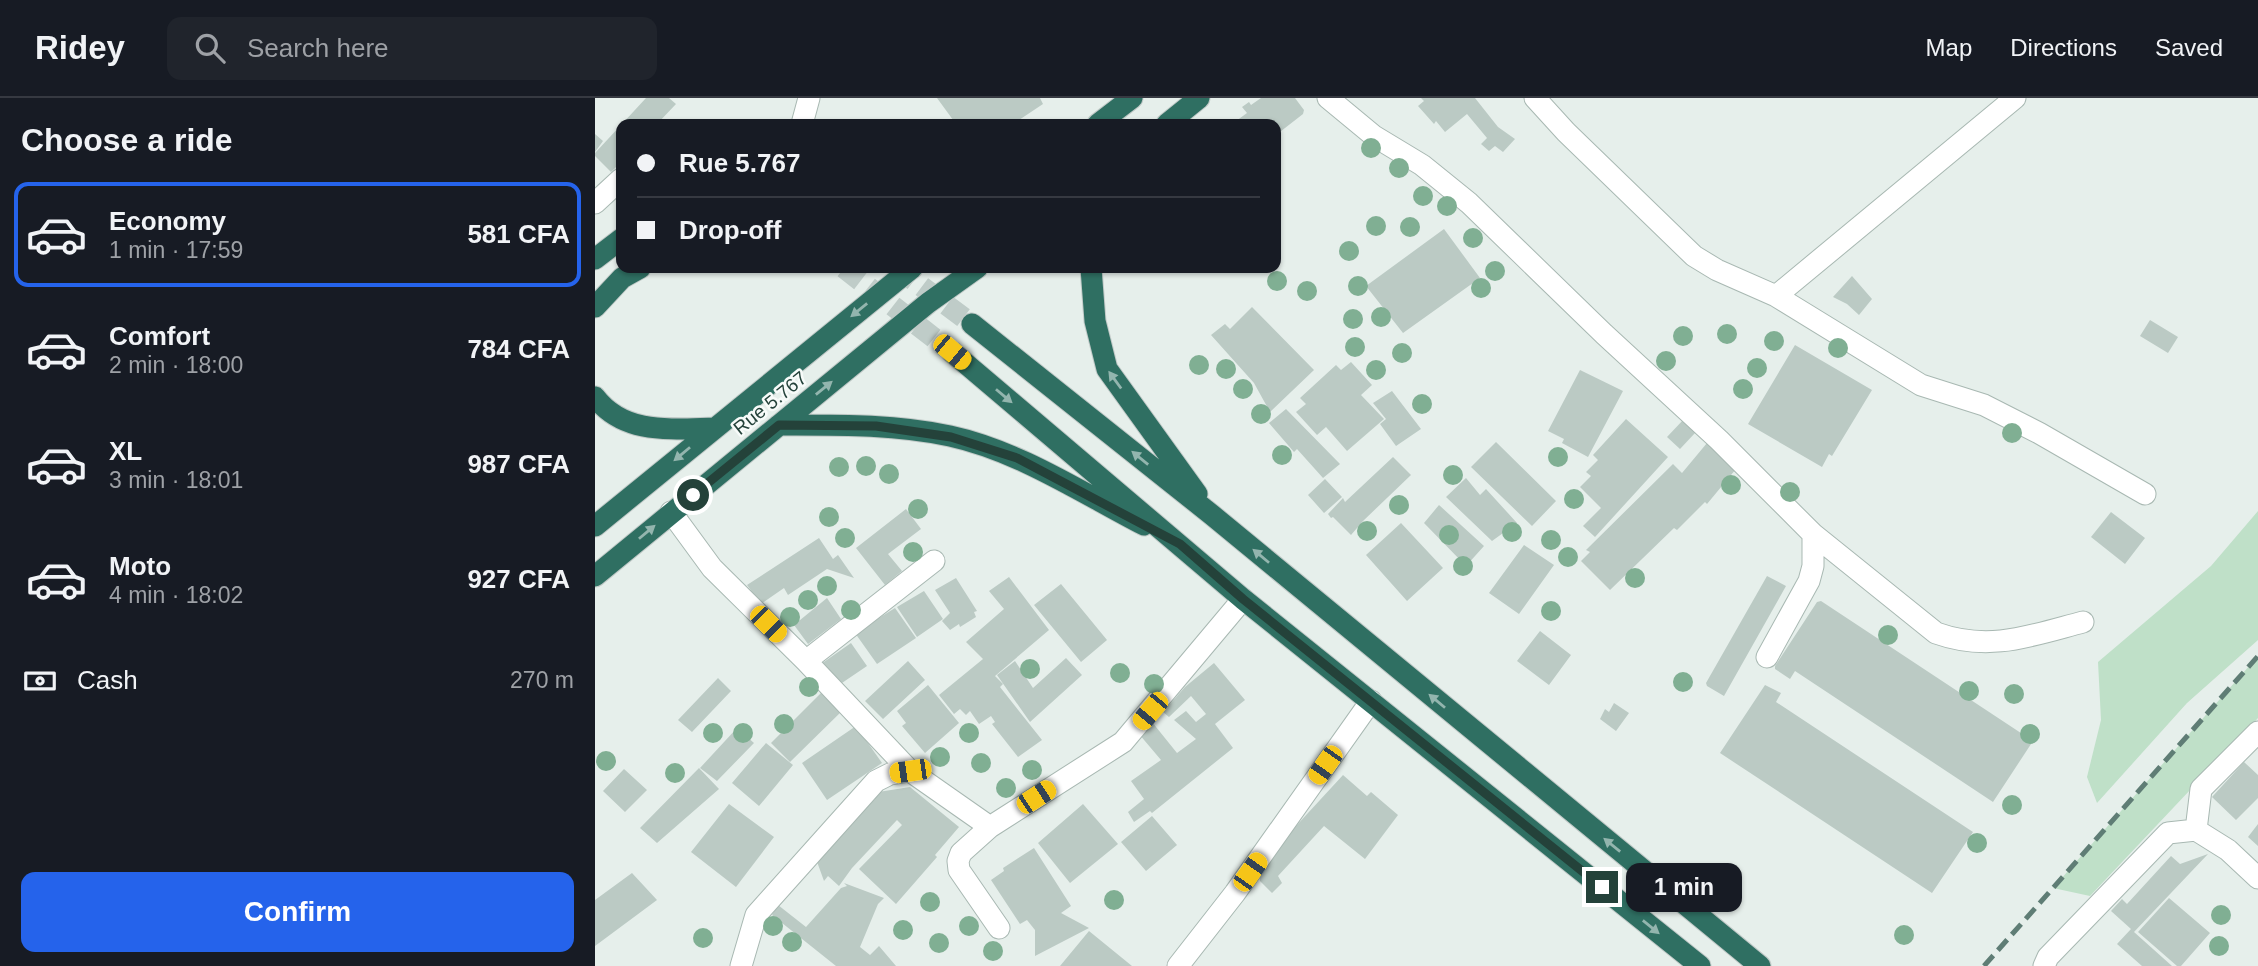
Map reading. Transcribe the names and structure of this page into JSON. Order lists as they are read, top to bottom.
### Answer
{
  "streets": {
    "highway": ["Rue 5.767"]
  },
  "page": {
    "header": "Ridey",
    "search": "Search here",
    "nav": ["Map", "Directions", "Saved"],
    "heading": "Choose a ride",
    "banner": ["Rue 5.767", "Drop-off"],
    "list": [
      {
        "name": "Economy",
        "note": "1 min · 17:59",
        "value": "581 CFA"
      },
      {
        "name": "Comfort",
        "note": "2 min · 18:00",
        "value": "784 CFA"
      },
      {
        "name": "XL",
        "note": "3 min · 18:01",
        "value": "987 CFA"
      },
      {
        "name": "Moto",
        "note": "4 min · 18:02",
        "value": "927 CFA"
      }
    ],
    "pay": ["Cash", "270 m"],
    "buttons": "Confirm",
    "bubble": "1 min"
  }
}
